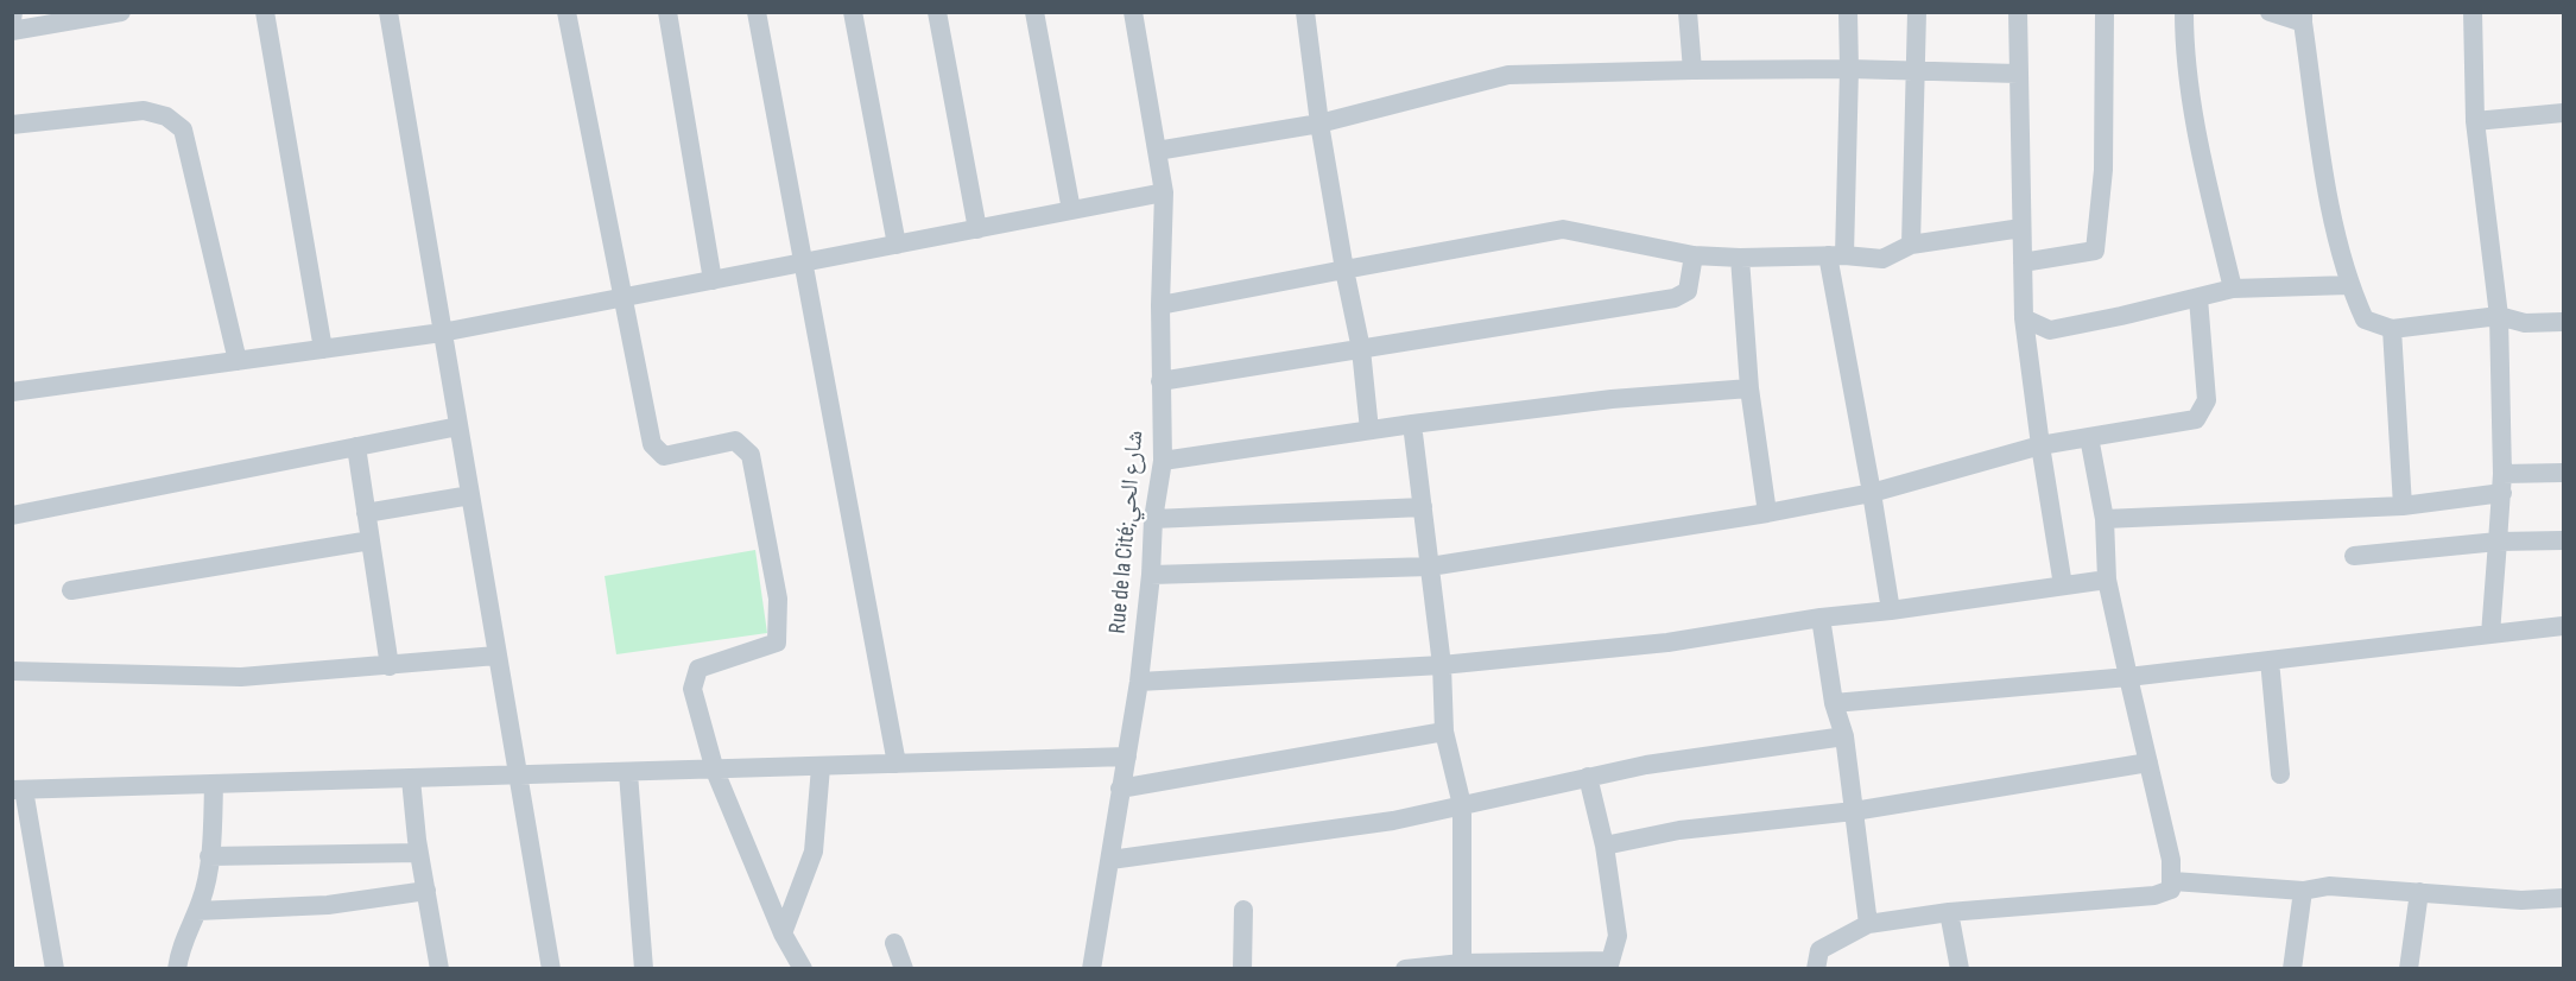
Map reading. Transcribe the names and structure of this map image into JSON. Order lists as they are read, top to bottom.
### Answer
{
  "streets": {
    "street": ["Rue de la Cité;شارع الحي"]
  }
}
